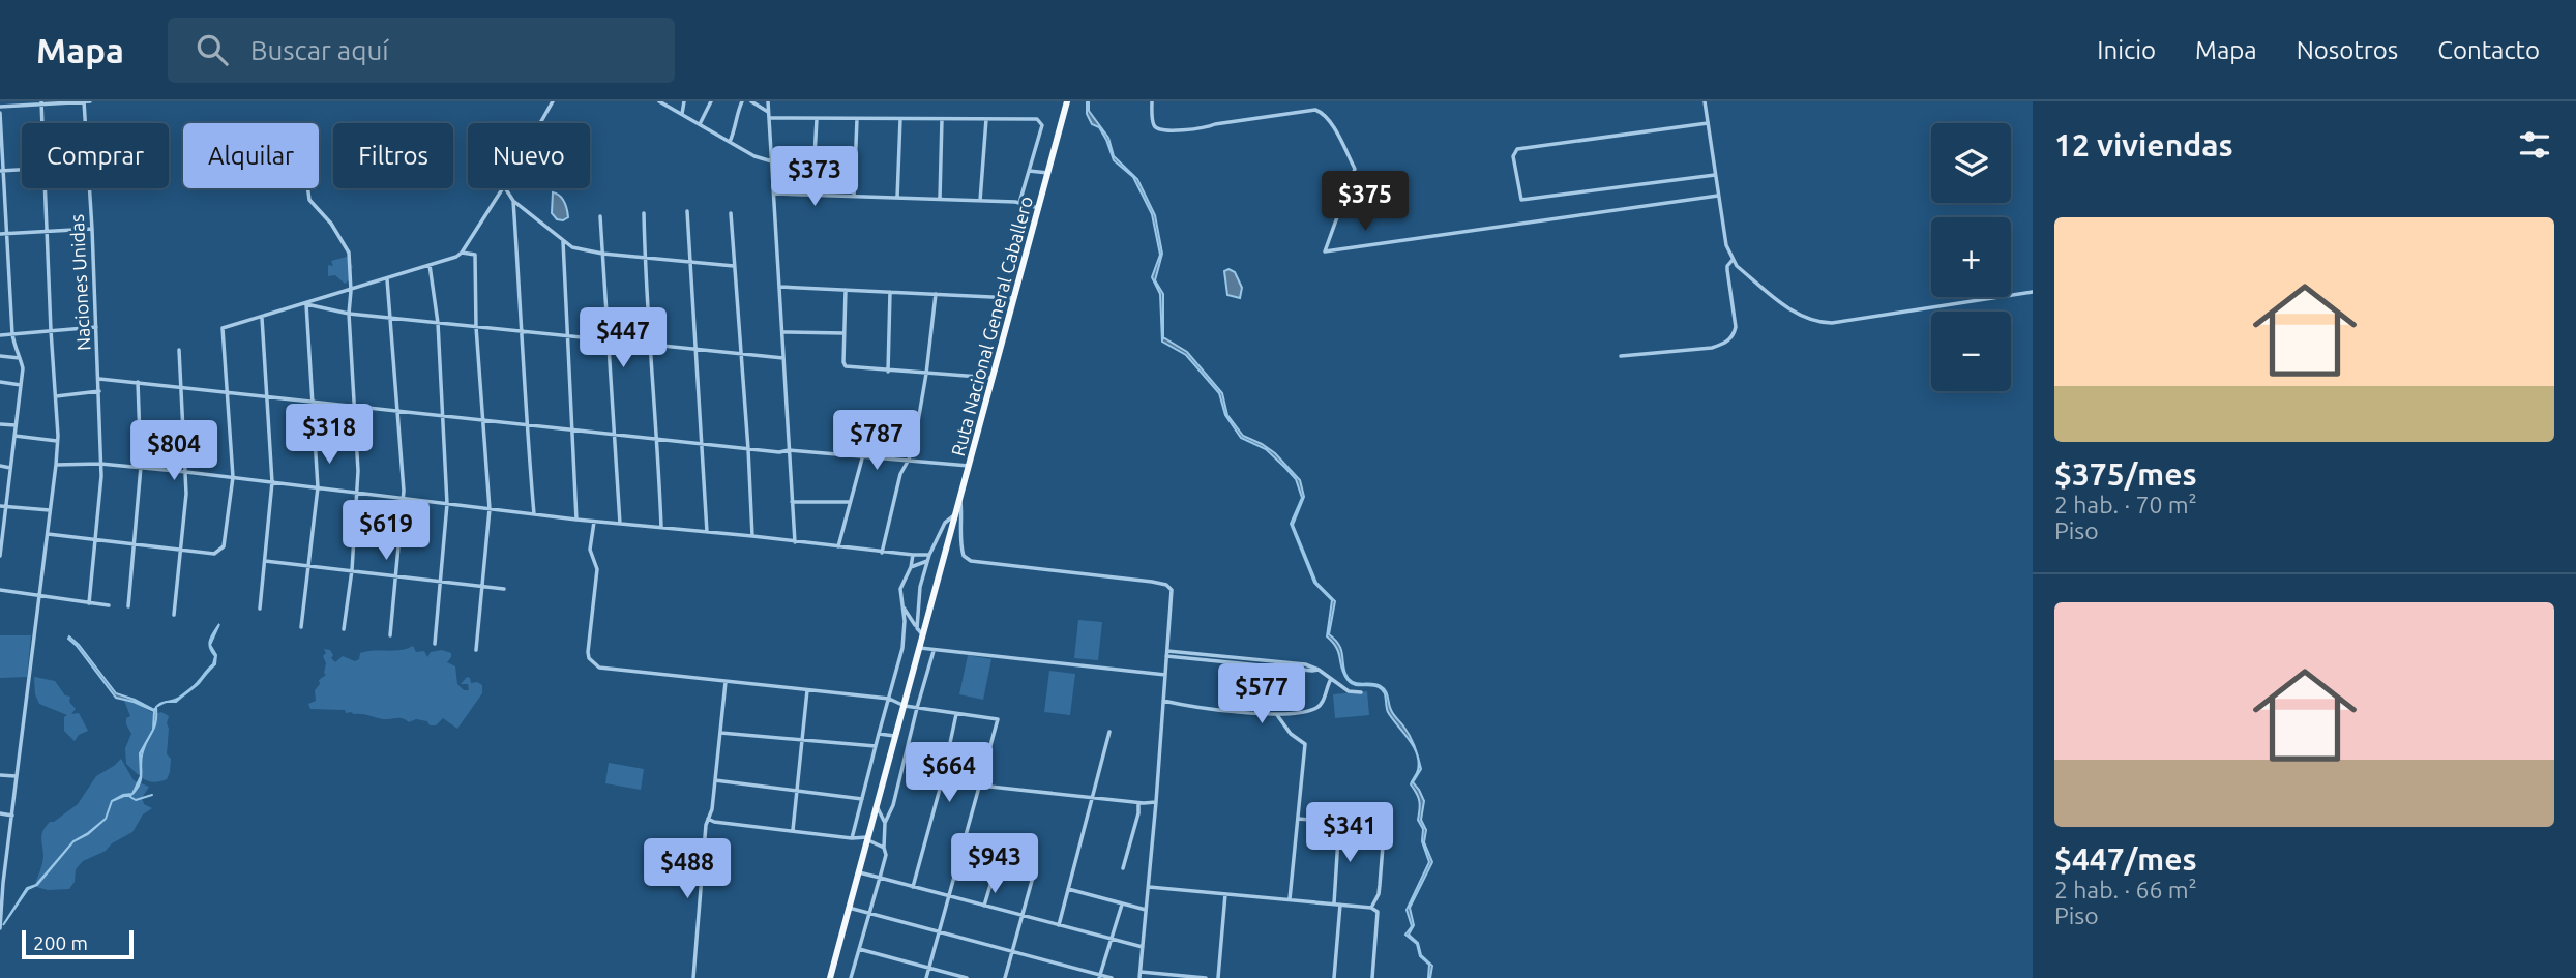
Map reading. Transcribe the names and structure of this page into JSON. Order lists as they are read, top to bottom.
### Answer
{
  "streets": {
    "highway": ["Ruta Nacional General Caballero"],
    "street": ["Naciones Unidas"]
  },
  "scale_bar": "200 m",
  "page": {
    "header": "Mapa",
    "search": "Buscar aquí",
    "nav": [
      "Inicio",
      "Mapa",
      "Nosotros",
      "Contacto"
    ],
    "heading": "12 viviendas",
    "map_buttons": ["+", "−"],
    "chip": [
      "Comprar",
      "Alquilar",
      "Filtros",
      "Nuevo"
    ],
    "price": [
      "$373",
      "$375",
      "$447",
      "$318",
      "$787",
      "$804",
      "$619",
      "$577",
      "$664",
      "$341",
      "$943",
      "$488"
    ],
    "list": [
      {
        "name": "$375/mes",
        "note": "2 hab. · 70 m² · Piso"
      },
      {
        "name": "$447/mes",
        "note": "2 hab. · 66 m² · Piso"
      }
    ],
    "scale": "200 m"
  }
}
